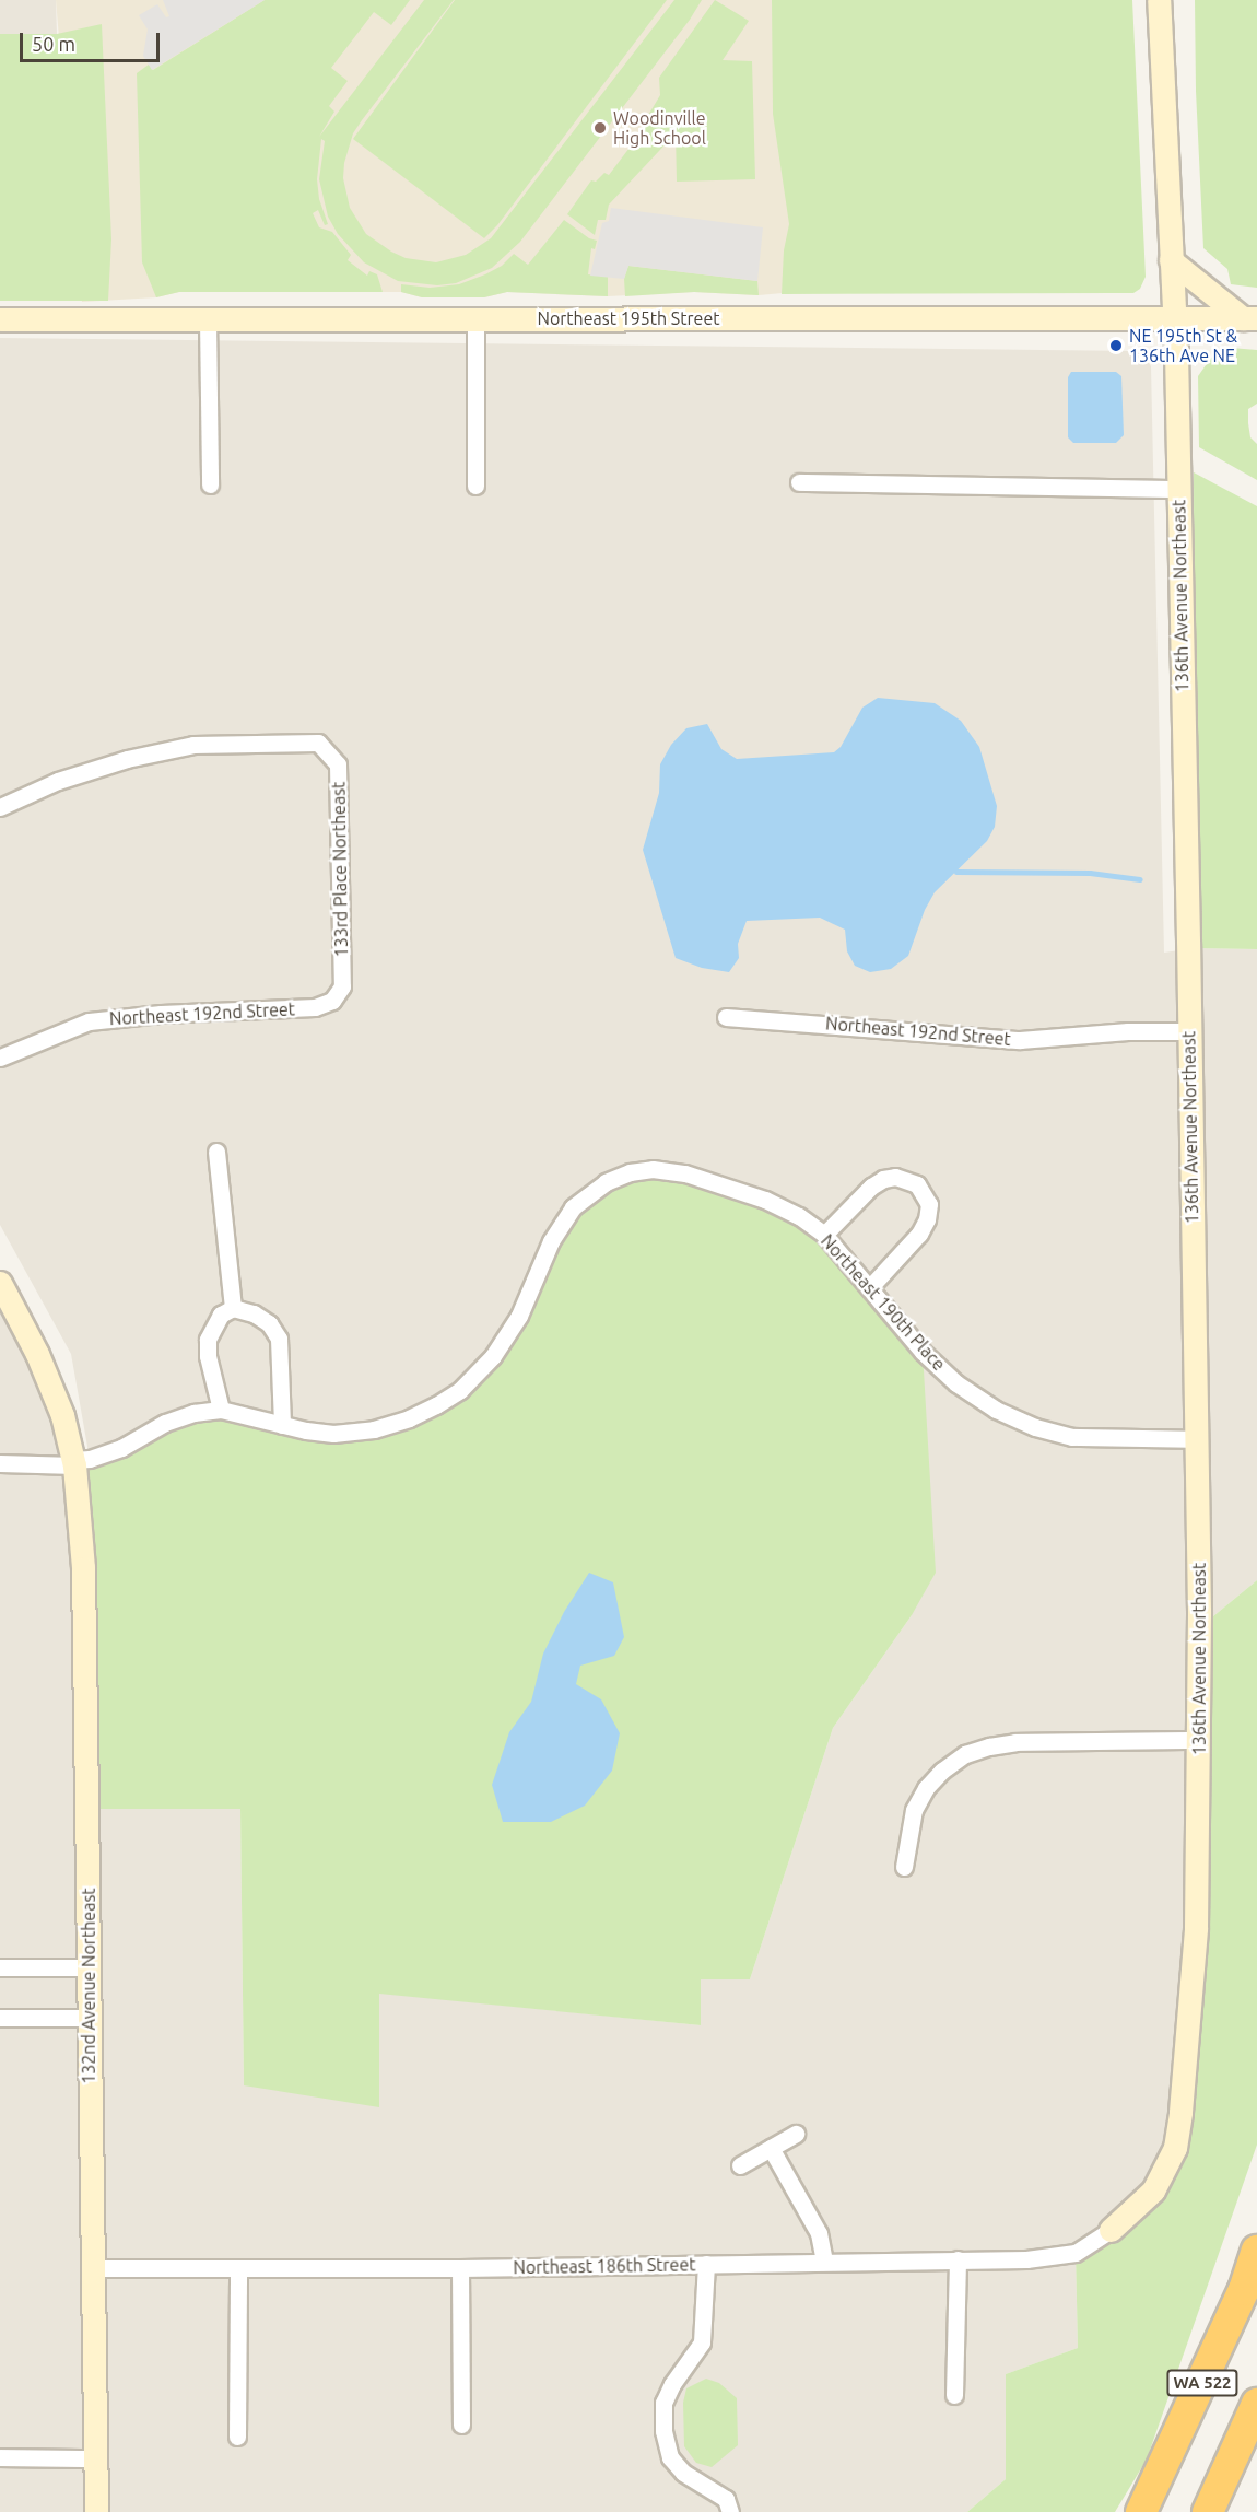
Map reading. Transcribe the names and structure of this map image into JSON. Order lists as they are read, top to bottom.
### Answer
{
  "streets": {
    "highway": ["WA 522"],
    "street": [
      "Northeast 195th Street",
      "136th Avenue Northeast",
      "133rd Place Northeast",
      "Northeast 192nd Street",
      "Northeast 190th Place",
      "132nd Avenue Northeast",
      "Northeast 186th Street"
    ]
  },
  "crossings": [
    ["Northeast 195th Street", "136th Avenue Northeast"],
    ["136th Avenue Northeast", "Northeast 192nd Street"],
    ["136th Avenue Northeast", "Northeast 190th Place"],
    ["136th Avenue Northeast", "Northeast 186th Street"],
    ["133rd Place Northeast", "Northeast 192nd Street"],
    ["Northeast 190th Place", "132nd Avenue Northeast"],
    ["132nd Avenue Northeast", "Northeast 186th Street"]
  ],
  "places": ["Woodinville High School", "NE 195th St & 136th Ave NE"],
  "scale_bar": "50 m"
}
